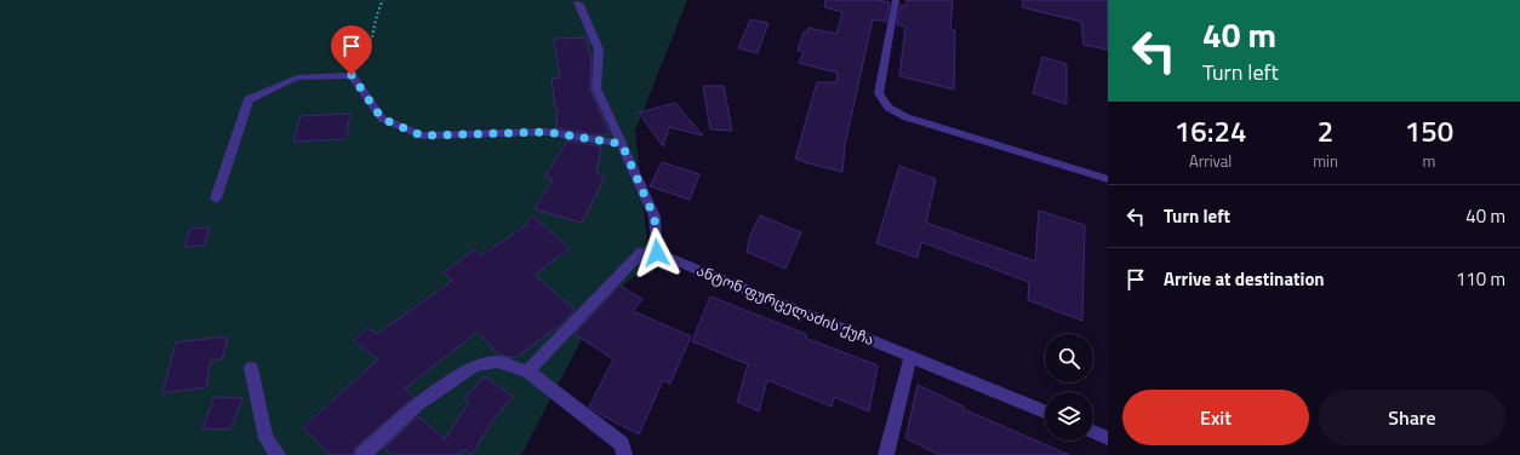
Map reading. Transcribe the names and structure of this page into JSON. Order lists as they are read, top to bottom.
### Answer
{
  "streets": {
    "street": ["ანტონ ფურცელაძის ქუჩა"]
  },
  "page": {
    "turn": ["40 m", "Turn left"],
    "eta": [
      "16:24",
      "Arrival",
      "2",
      "min",
      "150",
      "m"
    ],
    "list": [
      {
        "name": "Turn left",
        "value": "40 m"
      },
      {
        "name": "Arrive at destination",
        "value": "110 m"
      }
    ],
    "buttons": ["Exit", "Share"]
  }
}
